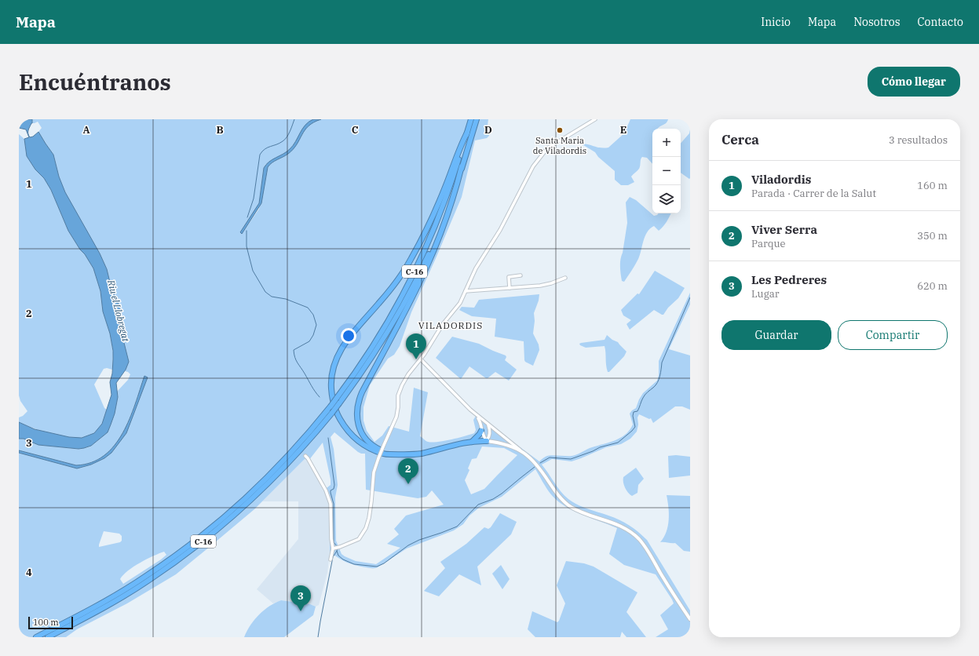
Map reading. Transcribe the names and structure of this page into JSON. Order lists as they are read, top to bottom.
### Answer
{
  "streets": {
    "highway": ["C-16"]
  },
  "districts": ["VILADORDIS"],
  "water": ["Riu el Llobregat"],
  "places": ["Santa Maria de Viladordis"],
  "scale_bar": "100 m",
  "page": {
    "header": "Mapa",
    "nav": [
      "Inicio",
      "Mapa",
      "Nosotros",
      "Contacto"
    ],
    "buttons": [
      "Cómo llegar",
      ["Guardar", "Compartir"]
    ],
    "title": "Encuéntranos",
    "heading": ["Cerca", "3 resultados"],
    "map_buttons": ["+", "−"],
    "list": [
      {
        "mark": "1",
        "name": "Viladordis",
        "note": "Parada · Carrer de la Salut",
        "value": "160 m"
      },
      {
        "mark": "2",
        "name": "Viver Serra",
        "note": "Parque",
        "value": "350 m"
      },
      {
        "mark": "3",
        "name": "Les Pedreres",
        "note": "Lugar",
        "value": "620 m"
      }
    ],
    "pins": ["1", "2", "3"],
    "scale": "100 m"
  },
  "grid": {
    "columns": [
      "A",
      "B",
      "C",
      "D",
      "E"
    ],
    "rows": [
      "1",
      "2",
      "3",
      "4"
    ]
  }
}
